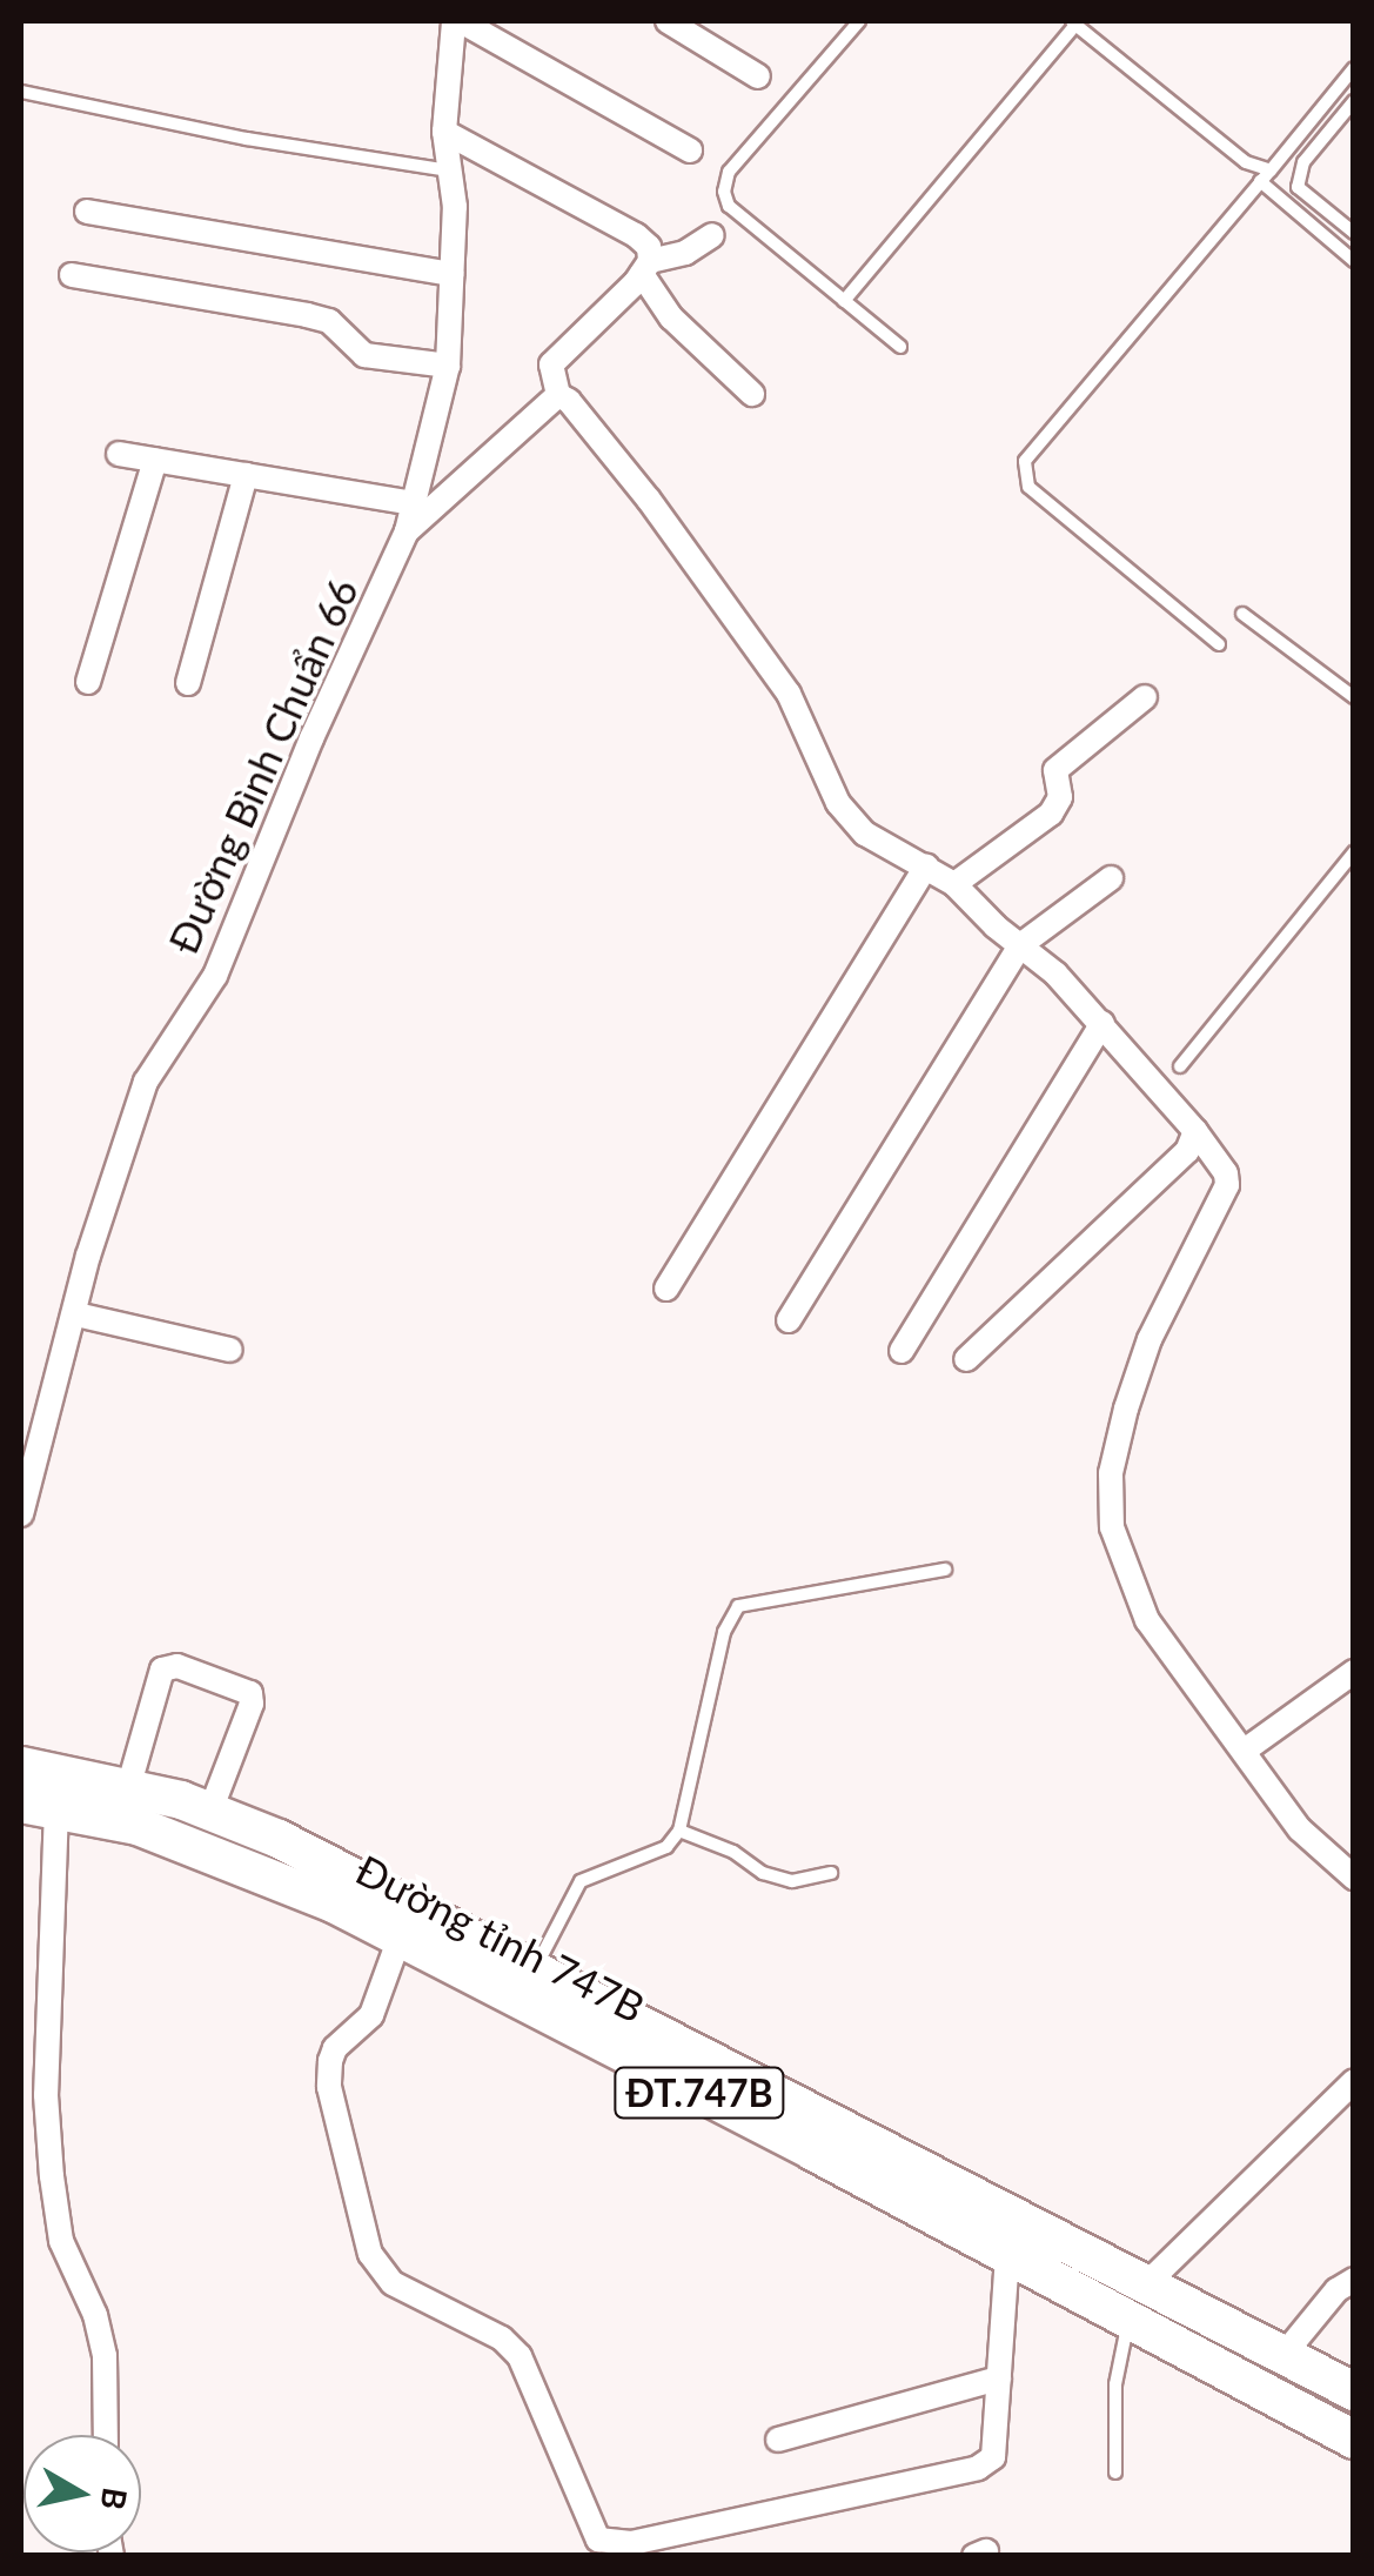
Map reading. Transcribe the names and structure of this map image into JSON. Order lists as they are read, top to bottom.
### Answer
{
  "streets": {
    "main road": ["Đường tỉnh 747B", "ĐT.747B"],
    "street": ["Đường Bình Chuẩn 66"]
  },
  "north": "right"
}
